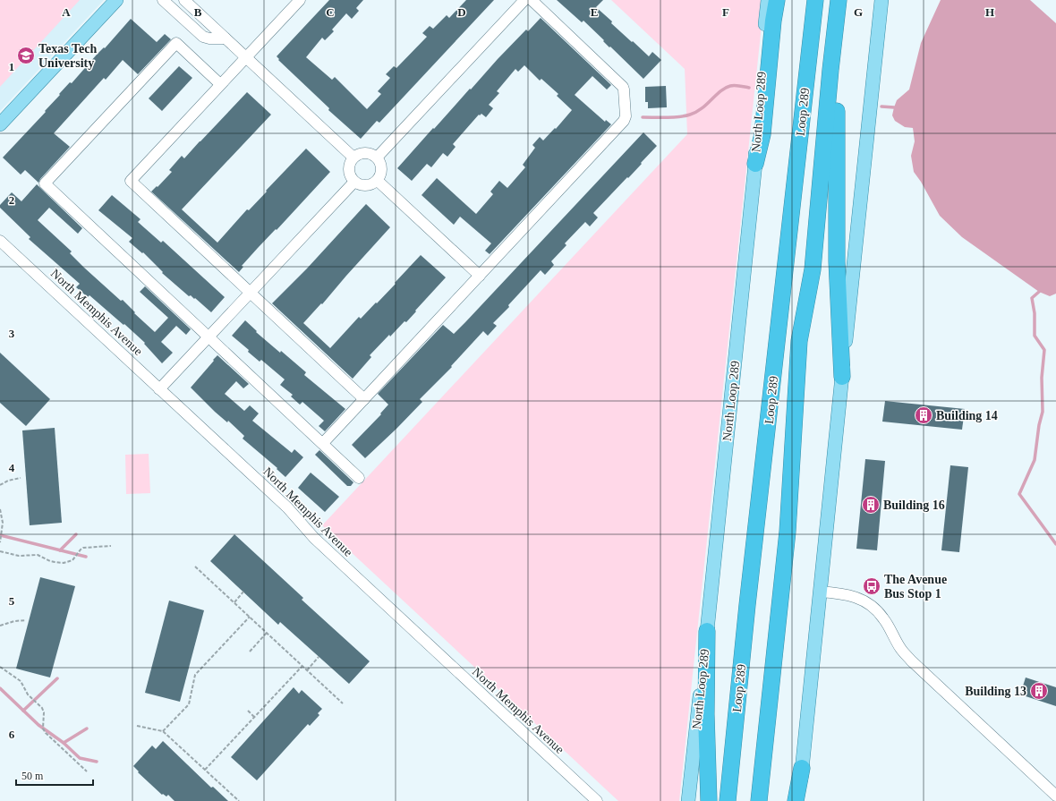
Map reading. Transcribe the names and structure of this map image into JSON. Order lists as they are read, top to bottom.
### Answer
{
  "streets": {
    "highway": ["Loop 289"],
    "main road": ["North Loop 289"],
    "street": ["North Memphis Avenue"]
  },
  "places": {
    "school or university": ["Texas Tech University"],
    "building": ["Building 14", "Building 16", "Building 13"],
    "bus stop": ["The Avenue Bus Stop 1"]
  },
  "scale_bar": "50 m",
  "grid": {
    "columns": [
      "A",
      "B",
      "C",
      "D",
      "E",
      "F",
      "G",
      "H"
    ],
    "rows": [
      "1",
      "2",
      "3",
      "4",
      "5",
      "6"
    ]
  }
}
